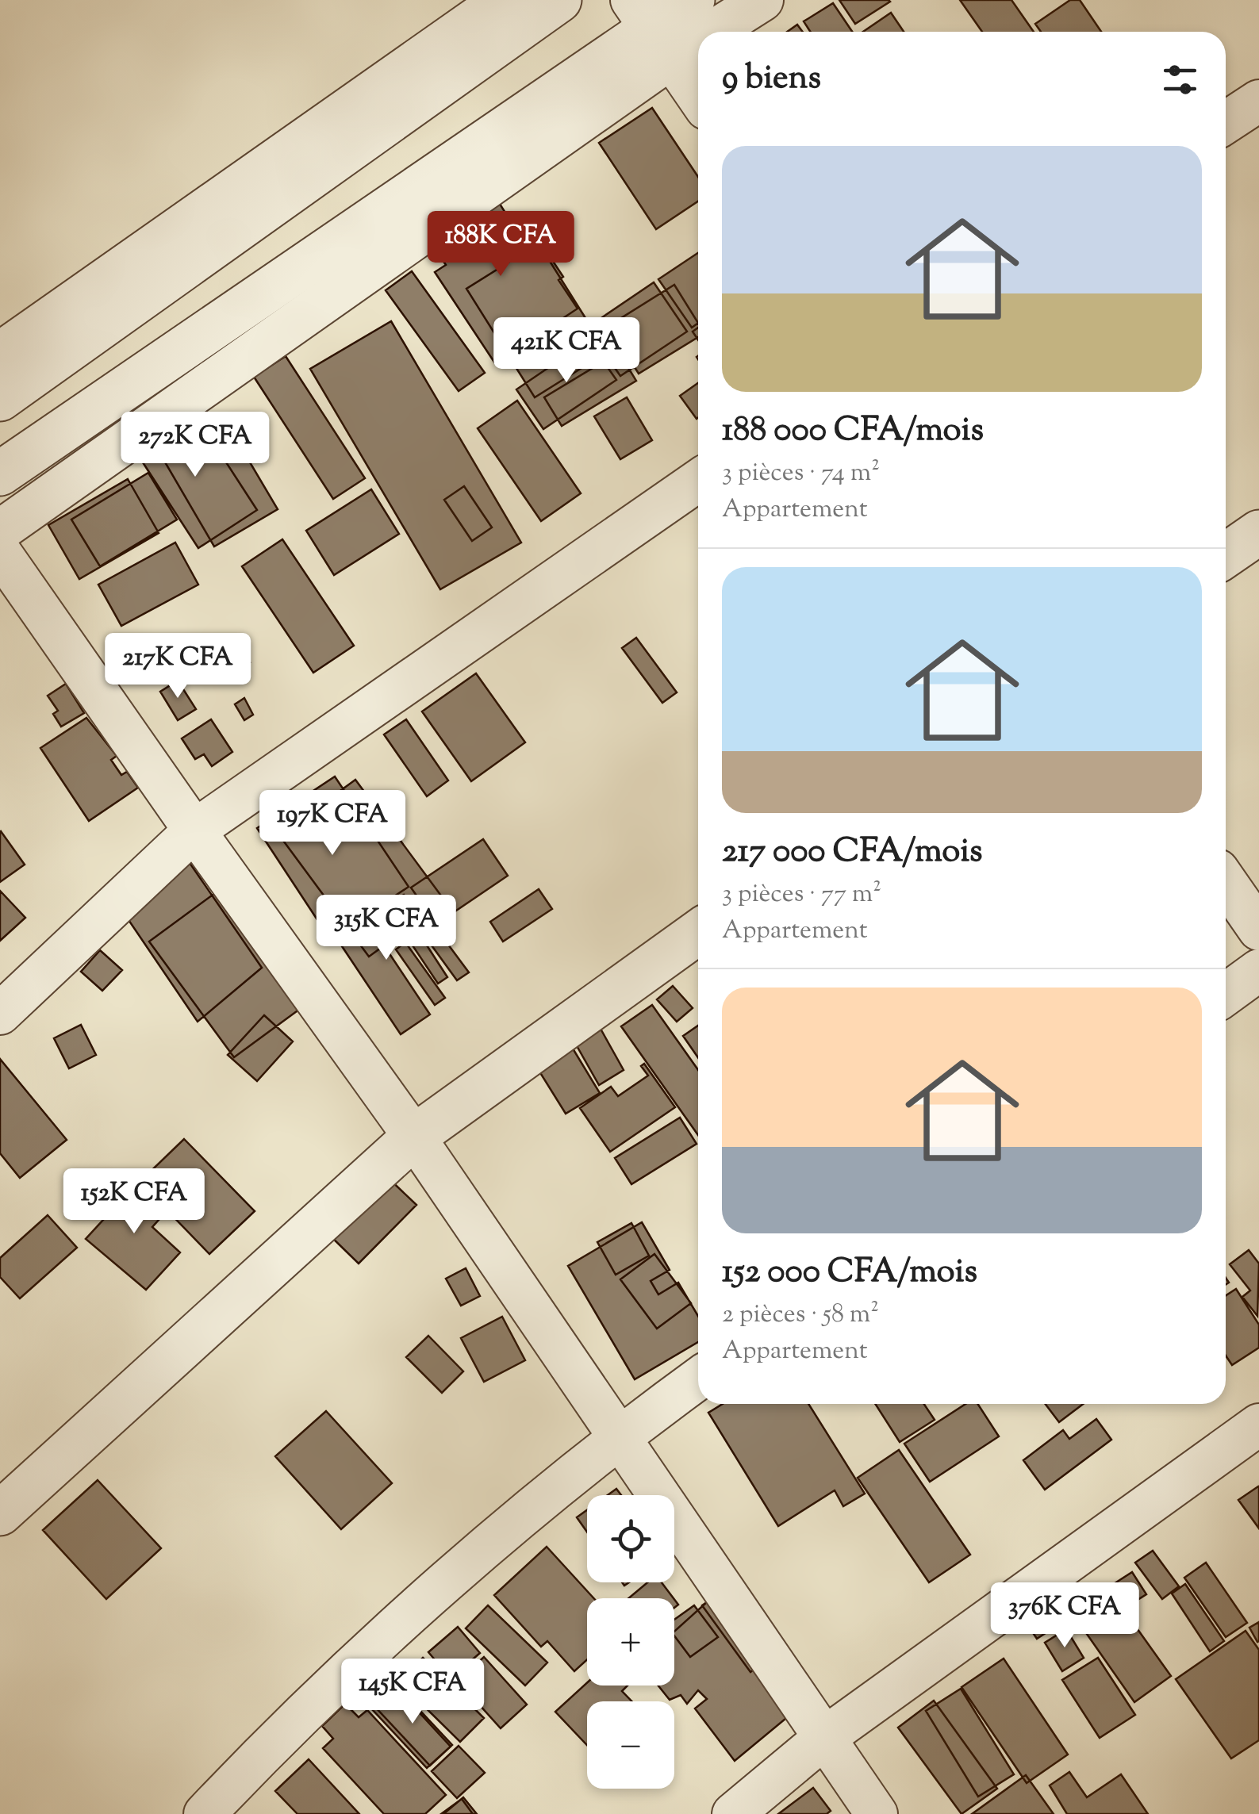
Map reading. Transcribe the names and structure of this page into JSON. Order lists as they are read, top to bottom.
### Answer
{
  "page": {
    "heading": "9 biens",
    "list": [
      {
        "name": "188 000 CFA/mois",
        "note": "3 pièces · 74 m² · Appartement"
      },
      {
        "name": "217 000 CFA/mois",
        "note": "3 pièces · 77 m² · Appartement"
      },
      {
        "name": "152 000 CFA/mois",
        "note": "2 pièces · 58 m² · Appartement"
      }
    ],
    "price": [
      "188K CFA",
      "421K CFA",
      "272K CFA",
      "217K CFA",
      "197K CFA",
      "315K CFA",
      "152K CFA",
      "376K CFA",
      "145K CFA"
    ],
    "map_buttons": ["+", "−"]
  }
}
